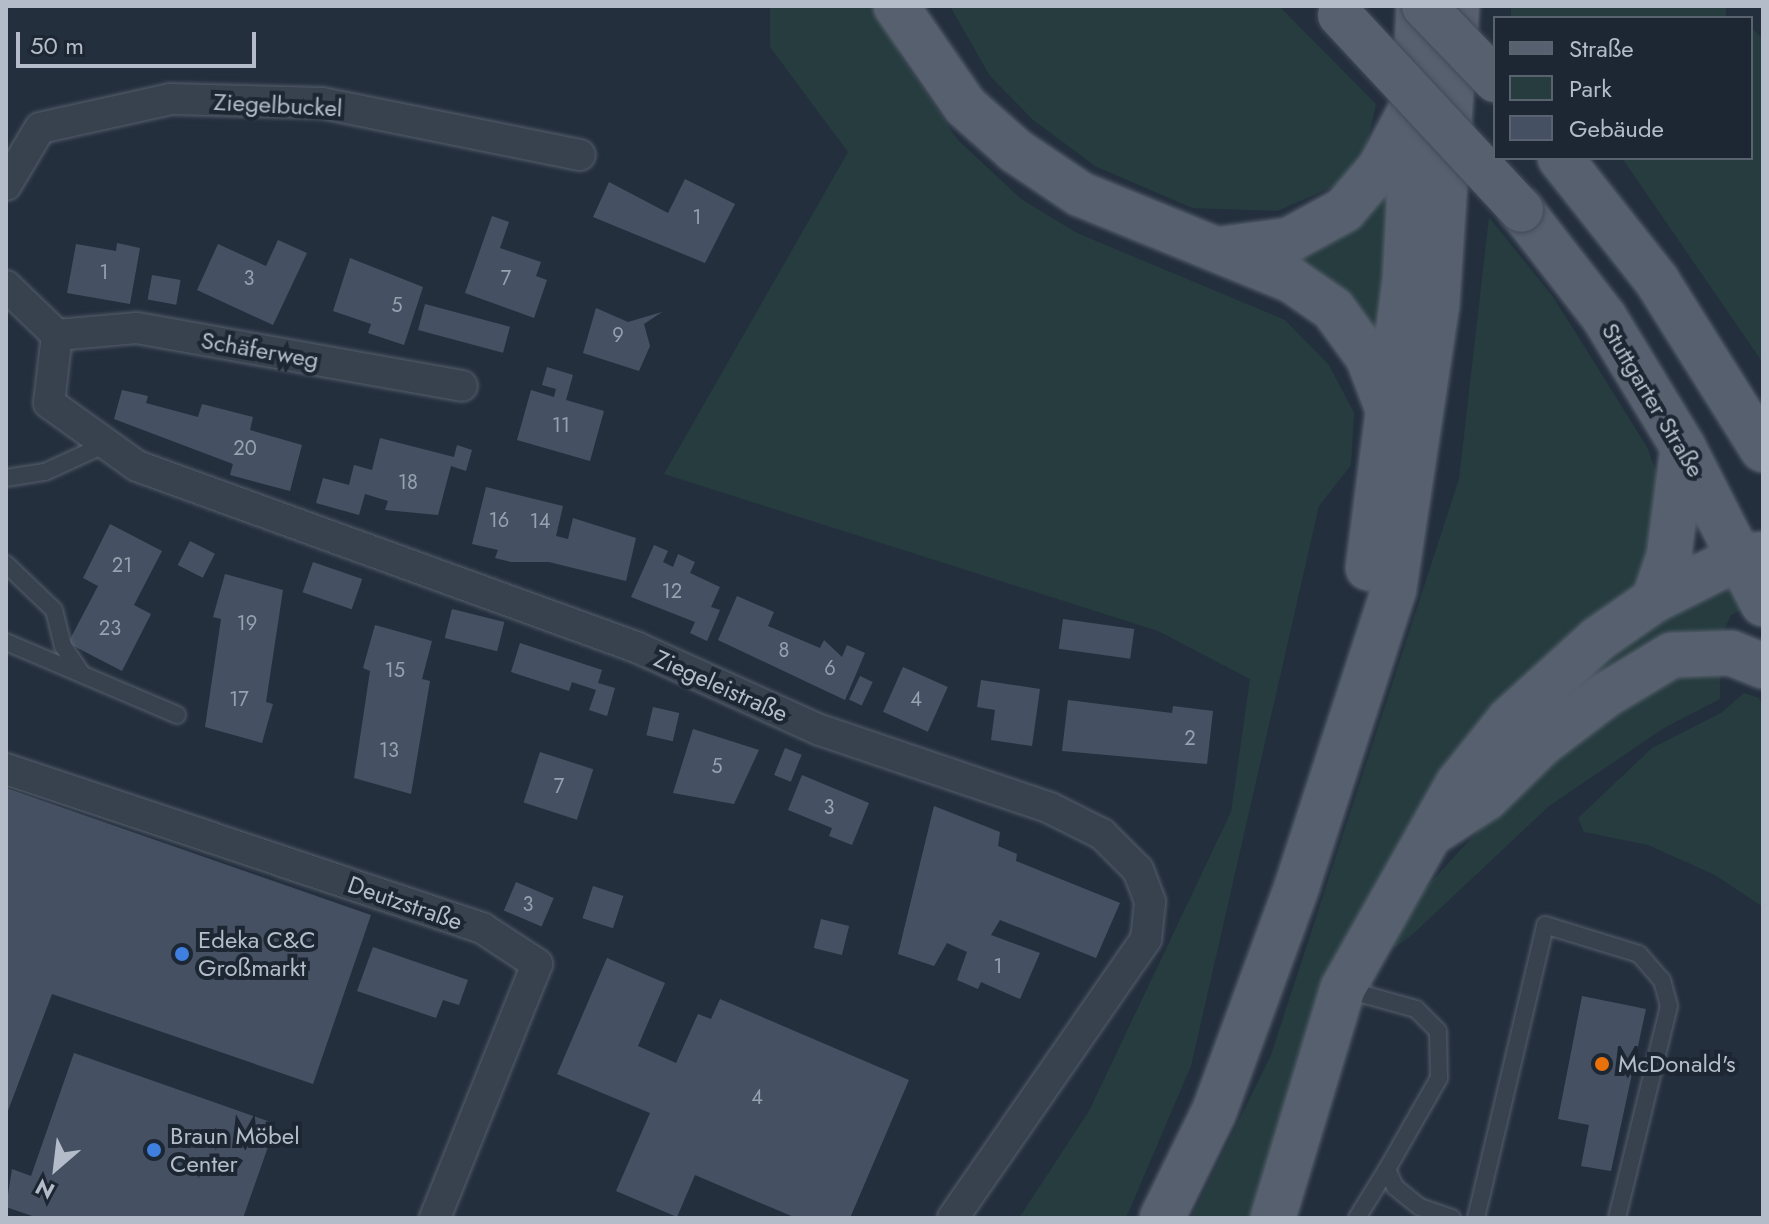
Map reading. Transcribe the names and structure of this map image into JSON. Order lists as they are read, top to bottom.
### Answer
{
  "streets": {
    "main road": ["Stuttgarter Straße"],
    "street": [
      "Ziegelbuckel",
      "Schäferweg",
      "Ziegeleistraße",
      "Deutzstraße"
    ]
  },
  "crossings": [
    ["Schäferweg", "Ziegeleistraße"]
  ],
  "places": ["Edeka C&C Großmarkt", "McDonald's", "Braun Möbel Center"],
  "house_numbers": [
    "1",
    "1",
    "3",
    "7",
    "5",
    "9",
    "11",
    "20",
    "18",
    "16",
    "14",
    "21",
    "12",
    "19",
    "23",
    "8",
    "6",
    "15",
    "17",
    "4",
    "2",
    "13",
    "5",
    "7",
    "3",
    "3",
    "1",
    "4"
  ],
  "legend": ["Straße", "Park", "Gebäude"],
  "scale_bar": "50 m",
  "north": "bottom left"
}
